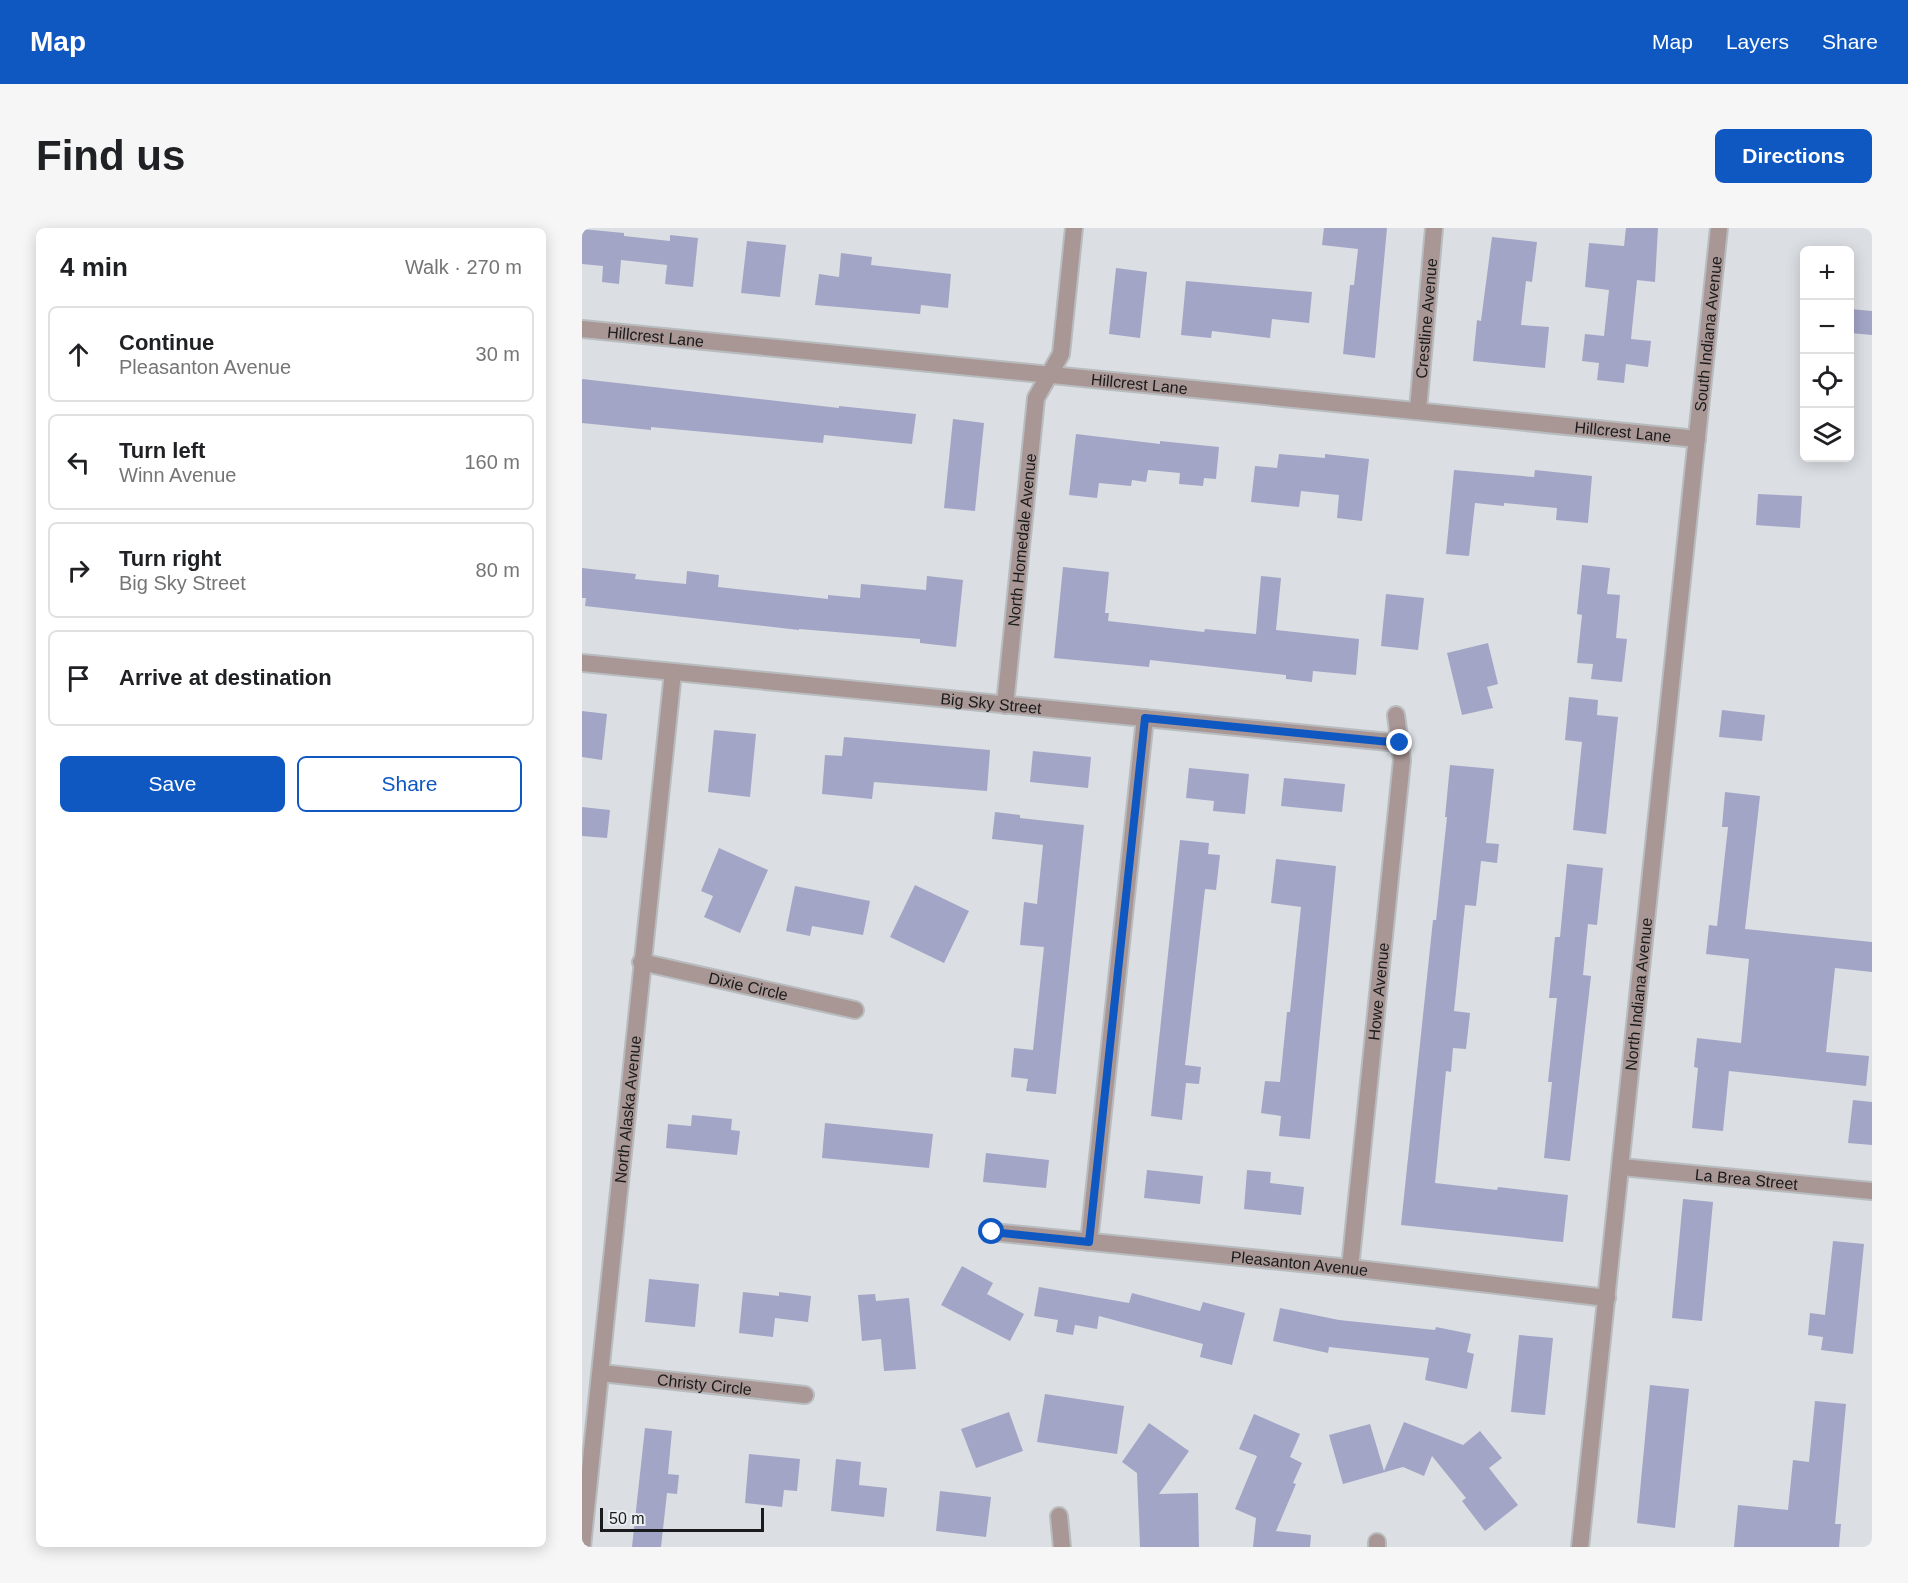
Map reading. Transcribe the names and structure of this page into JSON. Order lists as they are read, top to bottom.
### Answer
{
  "streets": {
    "street": [
      "Crestline Avenue",
      "South Indiana Avenue",
      "Hillcrest Lane",
      "North Homedale Avenue",
      "Big Sky Street",
      "Dixie Circle",
      "Howe Avenue",
      "North Indiana Avenue",
      "North Alaska Avenue",
      "La Brea Street",
      "Pleasanton Avenue",
      "Christy Circle"
    ]
  },
  "crossings": [
    ["Crestline Avenue", "Hillcrest Lane"],
    ["South Indiana Avenue", "Hillcrest Lane"],
    ["South Indiana Avenue", "North Indiana Avenue"],
    ["Hillcrest Lane", "North Homedale Avenue"],
    ["Hillcrest Lane", "North Indiana Avenue"],
    ["North Homedale Avenue", "Big Sky Street"],
    ["Big Sky Street", "Howe Avenue"],
    ["Big Sky Street", "North Alaska Avenue"],
    ["Dixie Circle", "North Alaska Avenue"],
    ["Howe Avenue", "Pleasanton Avenue"],
    ["North Indiana Avenue", "La Brea Street"],
    ["North Indiana Avenue", "Pleasanton Avenue"],
    ["North Alaska Avenue", "Christy Circle"]
  ],
  "scale_bar": "50 m",
  "page": {
    "header": "Map",
    "nav": ["Map", "Layers", "Share"],
    "buttons": [
      "Directions",
      ["Save", "Share"]
    ],
    "title": "Find us",
    "heading": ["4 min", "Walk · 270 m"],
    "map_buttons": ["+", "−"],
    "list": [
      ["Continue", "Pleasanton Avenue", "30 m"],
      ["Turn left", "Winn Avenue", "160 m"],
      ["Turn right", "Big Sky Street", "80 m"],
      "Arrive at destination"
    ],
    "scale": "50 m"
  }
}
